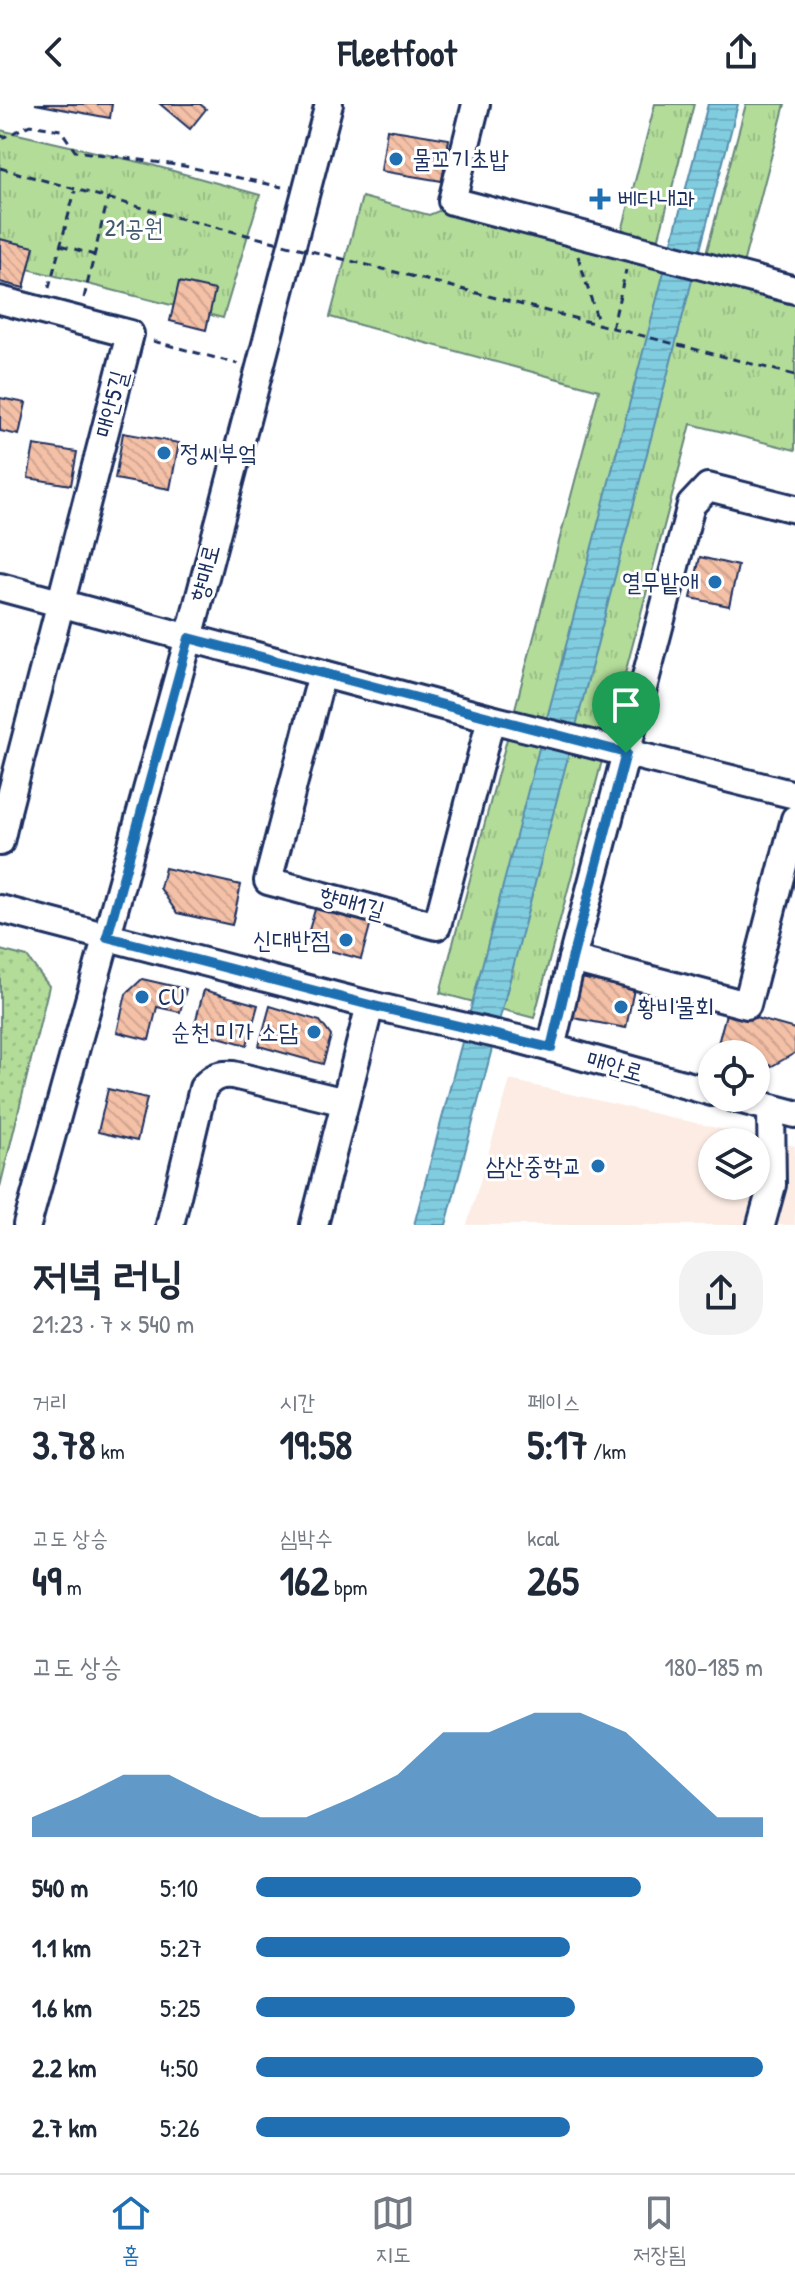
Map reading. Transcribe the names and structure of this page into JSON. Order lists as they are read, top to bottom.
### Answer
{
  "streets": {
    "street": [
      "매안5길",
      "향매로",
      "향매1길",
      "매안로"
    ]
  },
  "parks": ["21공원"],
  "places": {
    "other": [
      "물꼬기초밥",
      "정씨부엌",
      "열무밭애",
      "신대반점",
      "CU",
      "황비물회",
      "순천 미가 소담",
      "삼산중학교"
    ],
    "health": ["베다내과"]
  },
  "page": {
    "header": "Fleetfoot",
    "heading": ["저녁 러닝", "21:23 · 7 × 540 m"],
    "stats": [
      ["거리", "3.78 km"],
      ["시간", "19:58"],
      ["페이스", "5:17 /km"],
      ["고도 상승", "49 m"],
      ["심박수", "162 bpm"],
      ["kcal", "265"]
    ],
    "chart": ["고도 상승", "180–185 m"],
    "list": [
      {
        "name": "540 m",
        "note": "5:10"
      },
      {
        "name": "1.1 km",
        "note": "5:27"
      },
      {
        "name": "1.6 km",
        "note": "5:25"
      },
      {
        "name": "2.2 km",
        "note": "4:50"
      },
      {
        "name": "2.7 km",
        "note": "5:26"
      }
    ],
    "tabs": ["홈", "지도", "저장됨"]
  }
}
